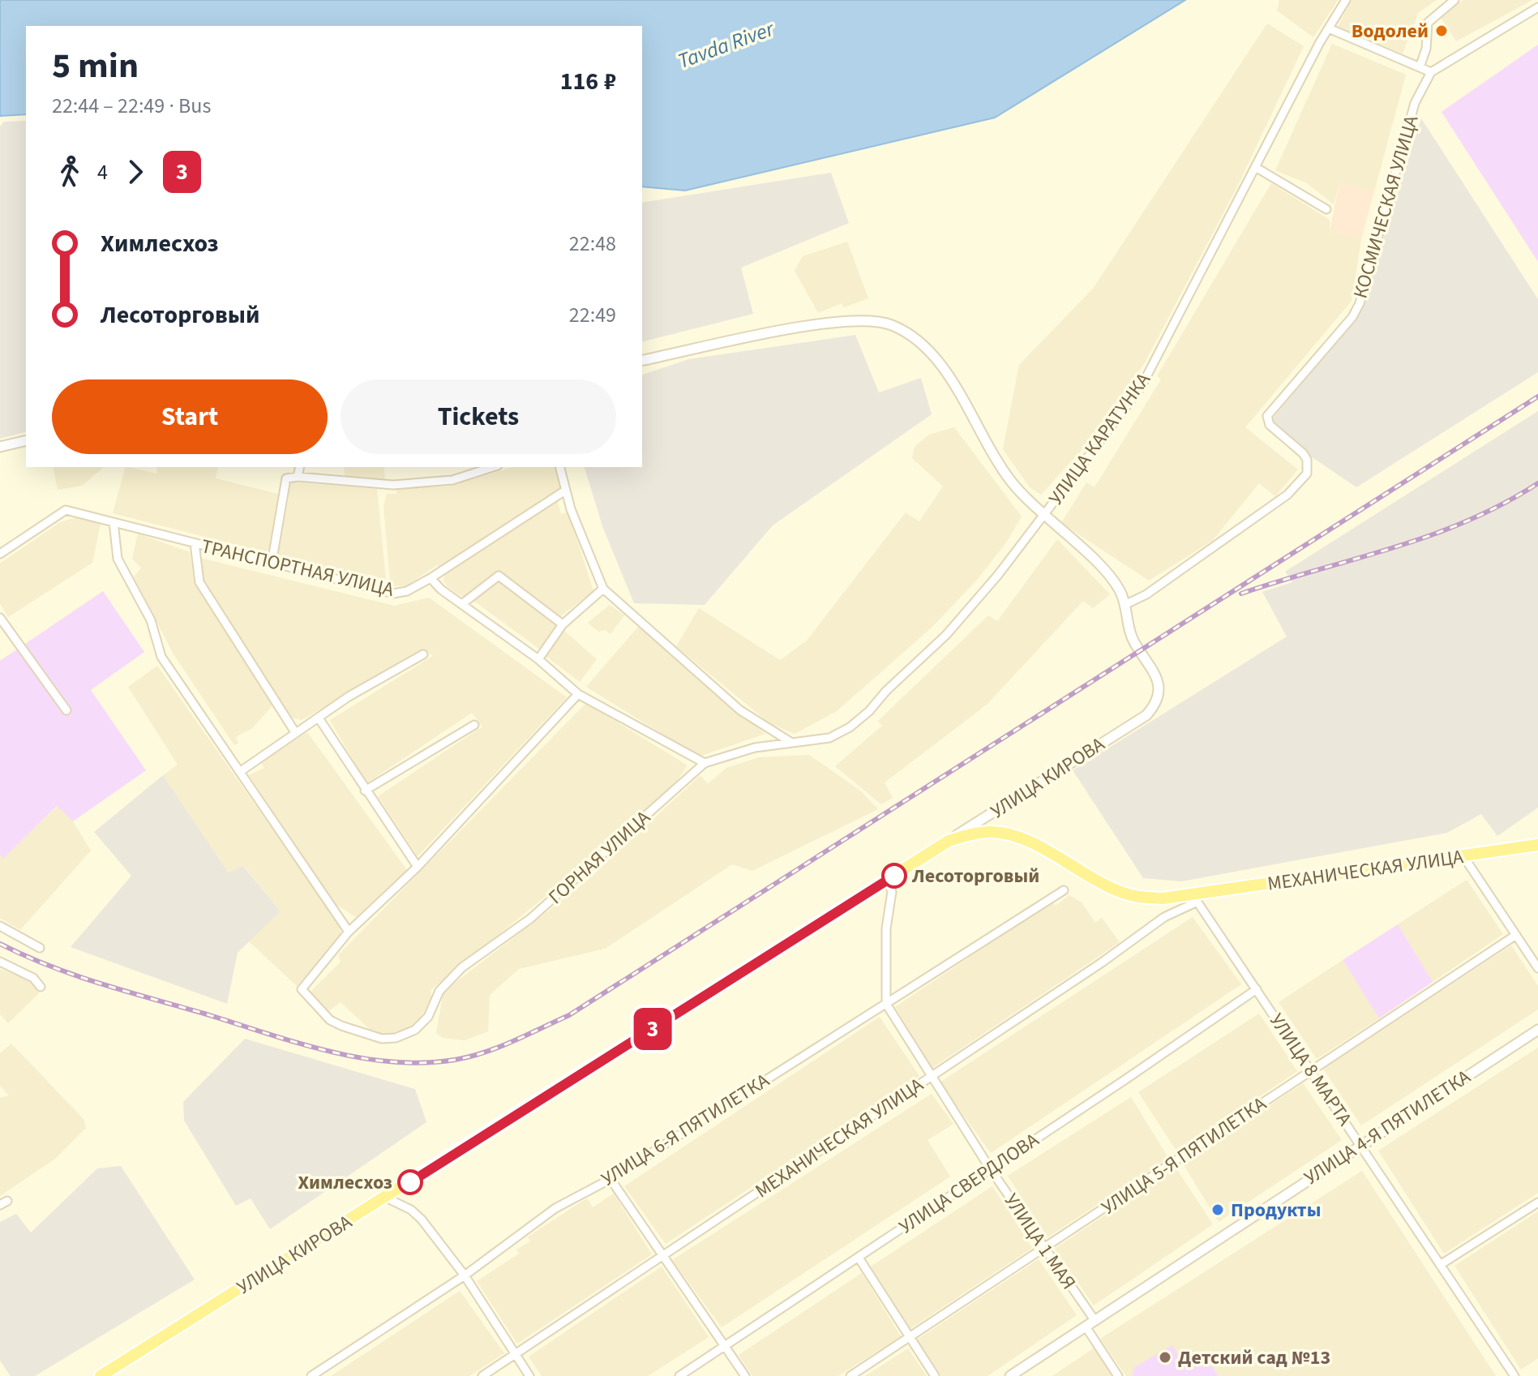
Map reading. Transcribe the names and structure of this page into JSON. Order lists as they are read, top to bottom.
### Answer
{
  "streets": {
    "main road": ["УЛИЦА КИРОВА", "МЕХАНИЧЕСКАЯ УЛИЦА"],
    "street": [
      "КОСМИЧЕСКАЯ УЛИЦА",
      "УЛИЦА КАРАТУНКА",
      "ТРАНСПОРТНАЯ УЛИЦА",
      "ГОРНАЯ УЛИЦА",
      "УЛИЦА 8 МАРТА",
      "УЛИЦА 4-Я ПЯТИЛЕТКА",
      "УЛИЦА 6-Я ПЯТИЛЕТКА",
      "УЛИЦА 5-Я ПЯТИЛЕТКА",
      "УЛИЦА СВЕРДЛОВА",
      "УЛИЦА 1 МАЯ"
    ]
  },
  "crossings": [
    ["КОСМИЧЕСКАЯ УЛИЦА", "УЛИЦА КИРОВА"],
    ["УЛИЦА КАРАТУНКА", "ГОРНАЯ УЛИЦА"],
    ["УЛИЦА КИРОВА", "МЕХАНИЧЕСКАЯ УЛИЦА"],
    ["УЛИЦА КИРОВА", "УЛИЦА 8 МАРТА"],
    ["МЕХАНИЧЕСКАЯ УЛИЦА", "УЛИЦА 8 МАРТА"],
    ["МЕХАНИЧЕСКАЯ УЛИЦА", "УЛИЦА 1 МАЯ"],
    ["УЛИЦА 8 МАРТА", "УЛИЦА 4-Я ПЯТИЛЕТКА"],
    ["УЛИЦА 8 МАРТА", "УЛИЦА 5-Я ПЯТИЛЕТКА"],
    ["УЛИЦА 8 МАРТА", "УЛИЦА СВЕРДЛОВА"],
    ["УЛИЦА 4-Я ПЯТИЛЕТКА", "УЛИЦА 1 МАЯ"],
    ["УЛИЦА 6-Я ПЯТИЛЕТКА", "УЛИЦА 1 МАЯ"],
    ["УЛИЦА 5-Я ПЯТИЛЕТКА", "УЛИЦА 1 МАЯ"],
    ["УЛИЦА СВЕРДЛОВА", "УЛИЦА 1 МАЯ"]
  ],
  "water": ["Tavda River"],
  "places": [
    "Водолей",
    "Лесоторговый",
    "Химлесхоз",
    "Продукты",
    "Детский сад №13"
  ],
  "lines": ["bus line 3"],
  "page": {
    "on_map": "3",
    "heading": ["5 min", "22:44 – 22:49 · Bus", "116 ₽"],
    "legs": ["4", "3"],
    "list": [
      {
        "name": "Химлесхоз",
        "value": "22:48"
      },
      {
        "name": "Лесоторговый",
        "value": "22:49"
      }
    ],
    "buttons": ["Start", "Tickets"]
  }
}
